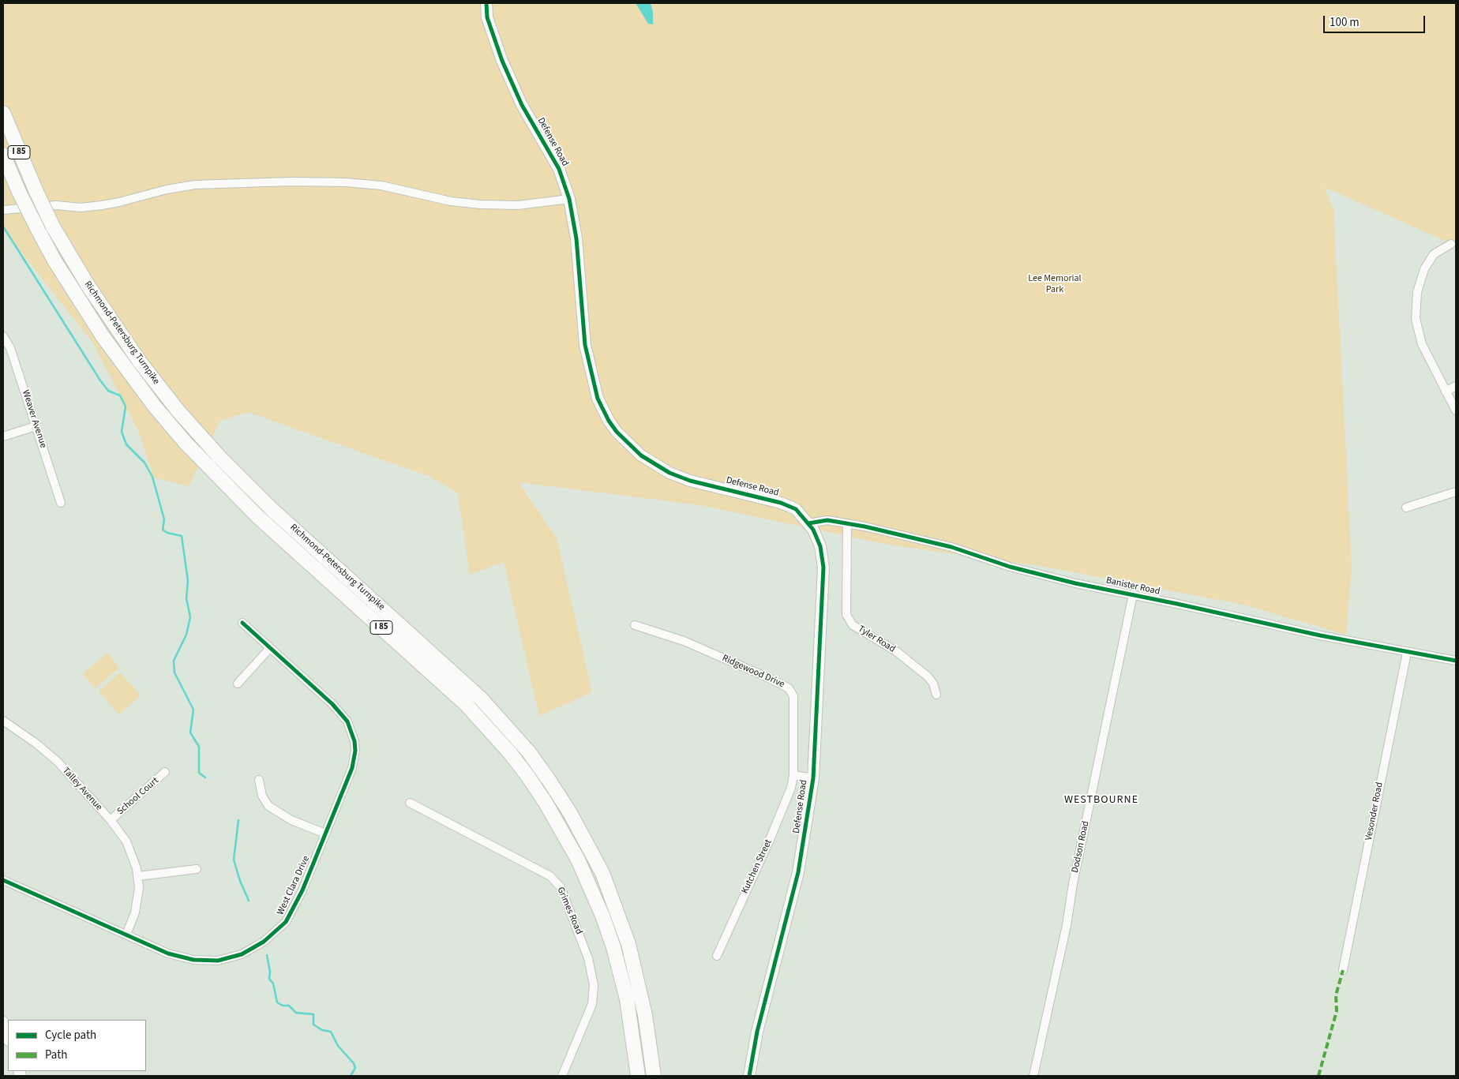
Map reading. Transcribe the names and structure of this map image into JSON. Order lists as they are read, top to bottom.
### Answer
{
  "streets": {
    "highway": ["I 85", "Richmond-Petersburg Turnpike"],
    "street": [
      "Defense Road",
      "Weaver Avenue",
      "Banister Road",
      "Tyler Road",
      "Ridgewood Drive",
      "Talley Avenue",
      "School Court",
      "Vesonder Road",
      "Dodson Road",
      "Kutchen Street",
      "West Clara Drive",
      "Grimes Road"
    ]
  },
  "crossings": [
    ["Defense Road", "Banister Road"],
    ["Banister Road", "Tyler Road"],
    ["Banister Road", "Vesonder Road"],
    ["Banister Road", "Dodson Road"],
    ["Ridgewood Drive", "Kutchen Street"],
    ["Talley Avenue", "School Court"],
    ["Talley Avenue", "West Clara Drive"]
  ],
  "districts": ["WESTBOURNE"],
  "parks": ["Lee Memorial Park"],
  "legend": ["Cycle path", "Path"],
  "scale_bar": "100 m"
}
